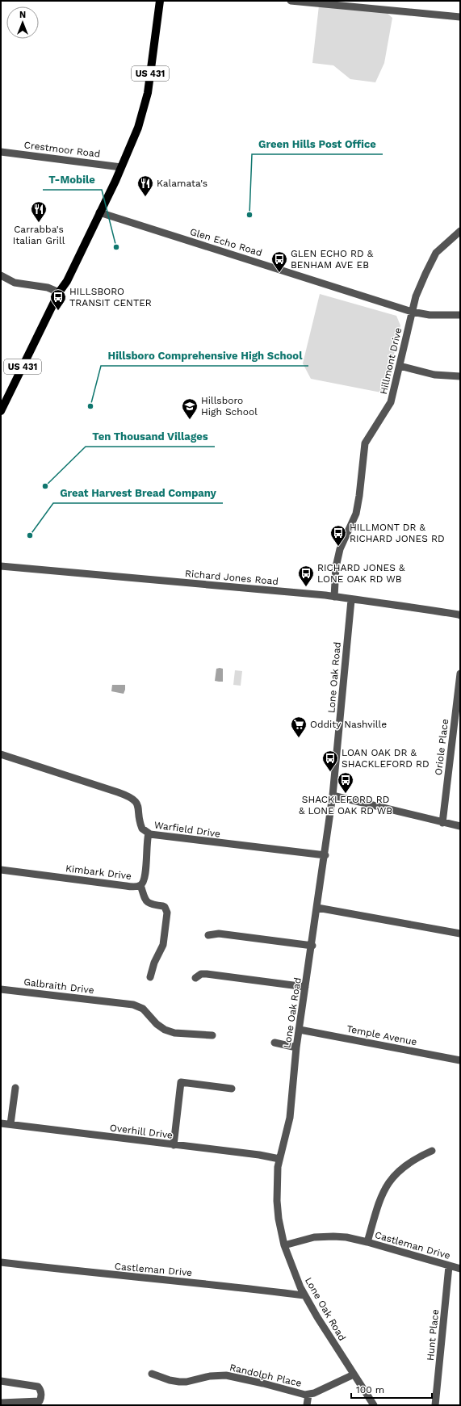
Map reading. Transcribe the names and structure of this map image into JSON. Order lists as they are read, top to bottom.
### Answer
{
  "streets": {
    "main road": ["US 431"],
    "street": [
      "Crestmoor Road",
      "Glen Echo Road",
      "Hillmont Drive",
      "Richard Jones Road",
      "Lone Oak Road",
      "Oriole Place",
      "Warfield Drive",
      "Kimbark Drive",
      "Galbraith Drive",
      "Temple Avenue",
      "Overhill Drive",
      "Castleman Drive",
      "Hunt Place",
      "Randolph Place"
    ]
  },
  "crossings": [
    ["US 431", "Crestmoor Road"],
    ["US 431", "Glen Echo Road"],
    ["Glen Echo Road", "Hillmont Drive"],
    ["Hillmont Drive", "Richard Jones Road"],
    ["Richard Jones Road", "Lone Oak Road"],
    ["Lone Oak Road", "Warfield Drive"],
    ["Lone Oak Road", "Temple Avenue"],
    ["Lone Oak Road", "Overhill Drive"],
    ["Lone Oak Road", "Castleman Drive"],
    ["Lone Oak Road", "Randolph Place"],
    ["Warfield Drive", "Kimbark Drive"],
    ["Castleman Drive", "Hunt Place"]
  ],
  "places": {
    "restaurant": ["Kalamata's", "Carrabba's Italian Grill"],
    "other": [
      "Green Hills Post Office",
      "T-Mobile",
      "Hillsboro Comprehensive High School",
      "Ten Thousand Villages",
      "Great Harvest Bread Company"
    ],
    "bus stop": [
      "GLEN ECHO RD & BENHAM AVE EB",
      "HILLSBORO TRANSIT CENTER",
      "HILLMONT DR & RICHARD JONES RD",
      "RICHARD JONES & LONE OAK RD WB",
      "LOAN OAK DR & SHACKLEFORD RD",
      "SHACKLEFORD RD & LONE OAK RD WB"
    ],
    "school or university": ["Hillsboro High School"],
    "supermarket": ["Oddity Nashville"]
  },
  "scale_bar": "100 m",
  "north": "top"
}
